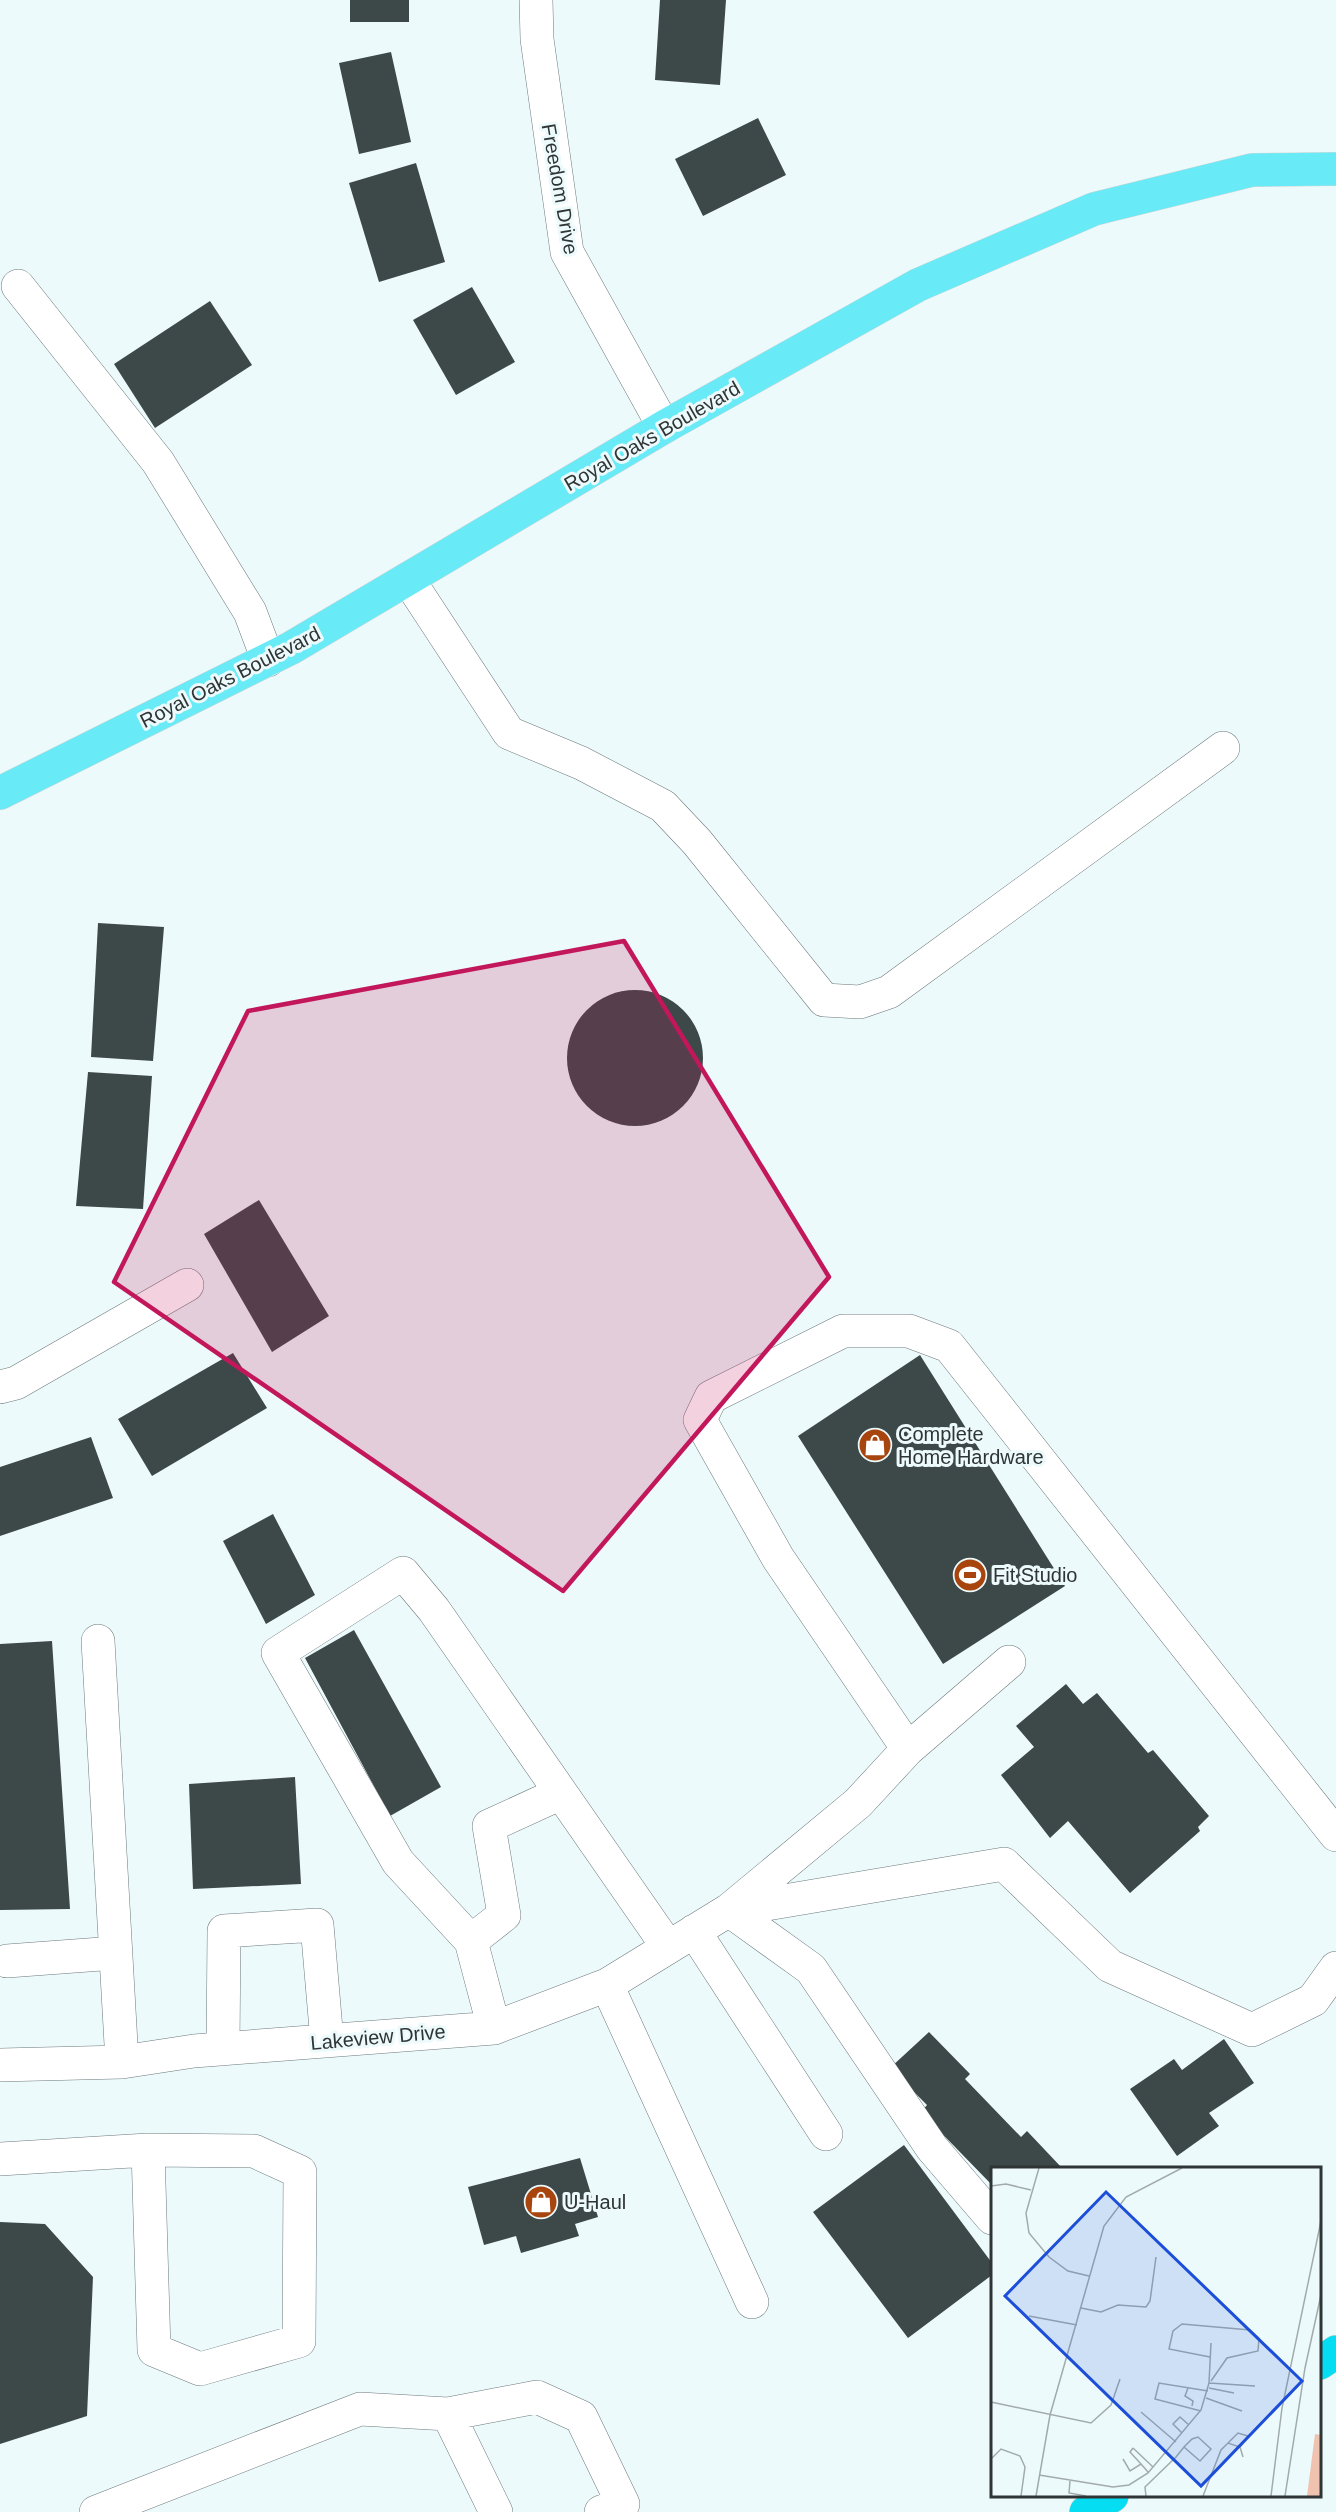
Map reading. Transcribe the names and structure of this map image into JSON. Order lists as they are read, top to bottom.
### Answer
{
  "streets": {
    "main road": ["Royal Oaks Boulevard"],
    "street": ["Freedom Drive", "Lakeview Drive"]
  },
  "crossings": [
    ["Freedom Drive", "Royal Oaks Boulevard"]
  ],
  "places": {
    "shop": ["Complete Home Hardware", "U-Haul"],
    "sports": ["Fit Studio"]
  }
}
